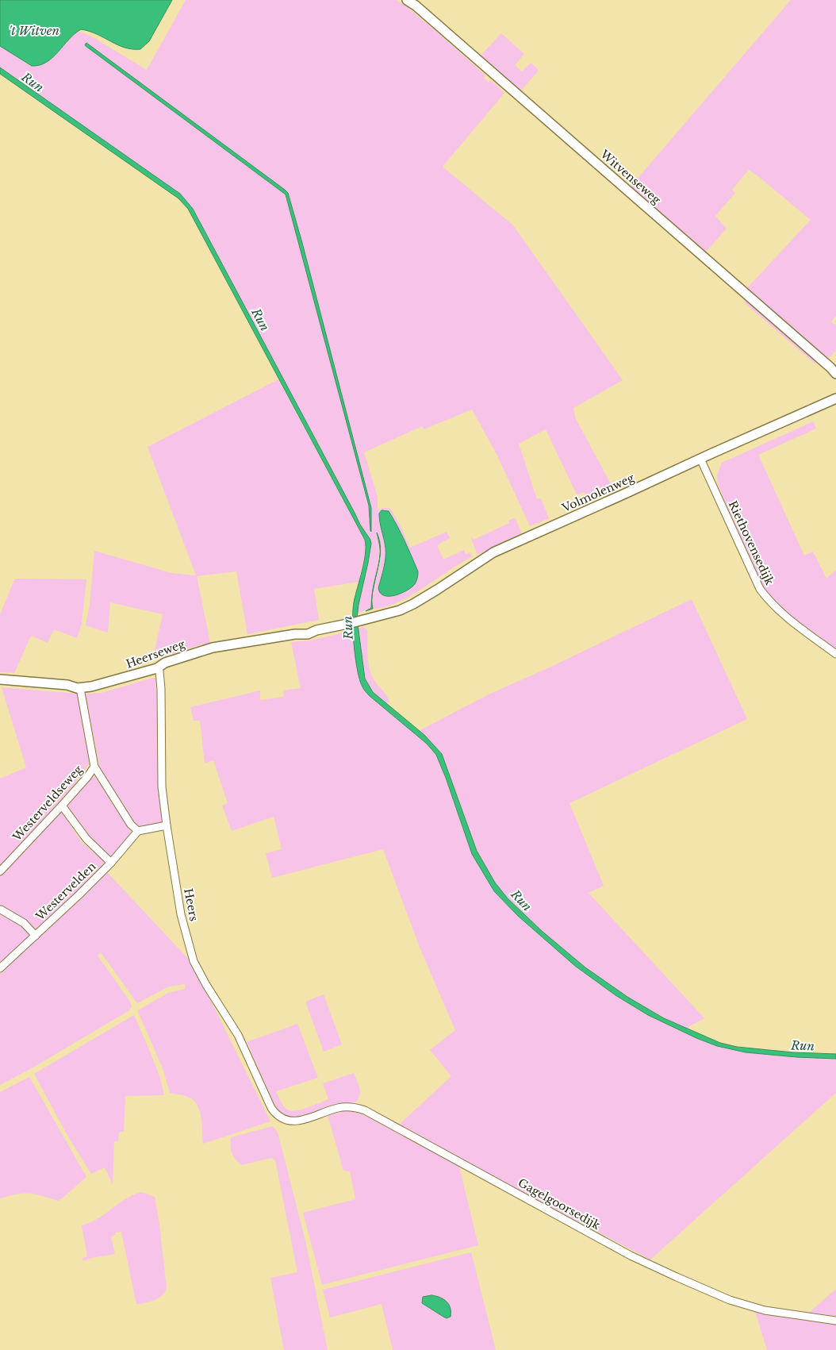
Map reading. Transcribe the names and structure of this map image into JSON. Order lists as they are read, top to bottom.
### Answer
{
  "streets": {
    "street": [
      "Witvenseweg",
      "Volmolenweg",
      "Riethovensedijk",
      "Heerseweg",
      "Westerveldseweg",
      "Westervelden",
      "Heers",
      "Gagelgoorsedijk"
    ]
  },
  "crossings": [
    ["Volmolenweg", "Riethovensedijk"],
    ["Volmolenweg", "Heerseweg"],
    ["Heerseweg", "Heers"],
    ["Westerveldseweg", "Westervelden"],
    ["Heers", "Gagelgoorsedijk"]
  ],
  "water": ["'t Witven", "Run"]
}
